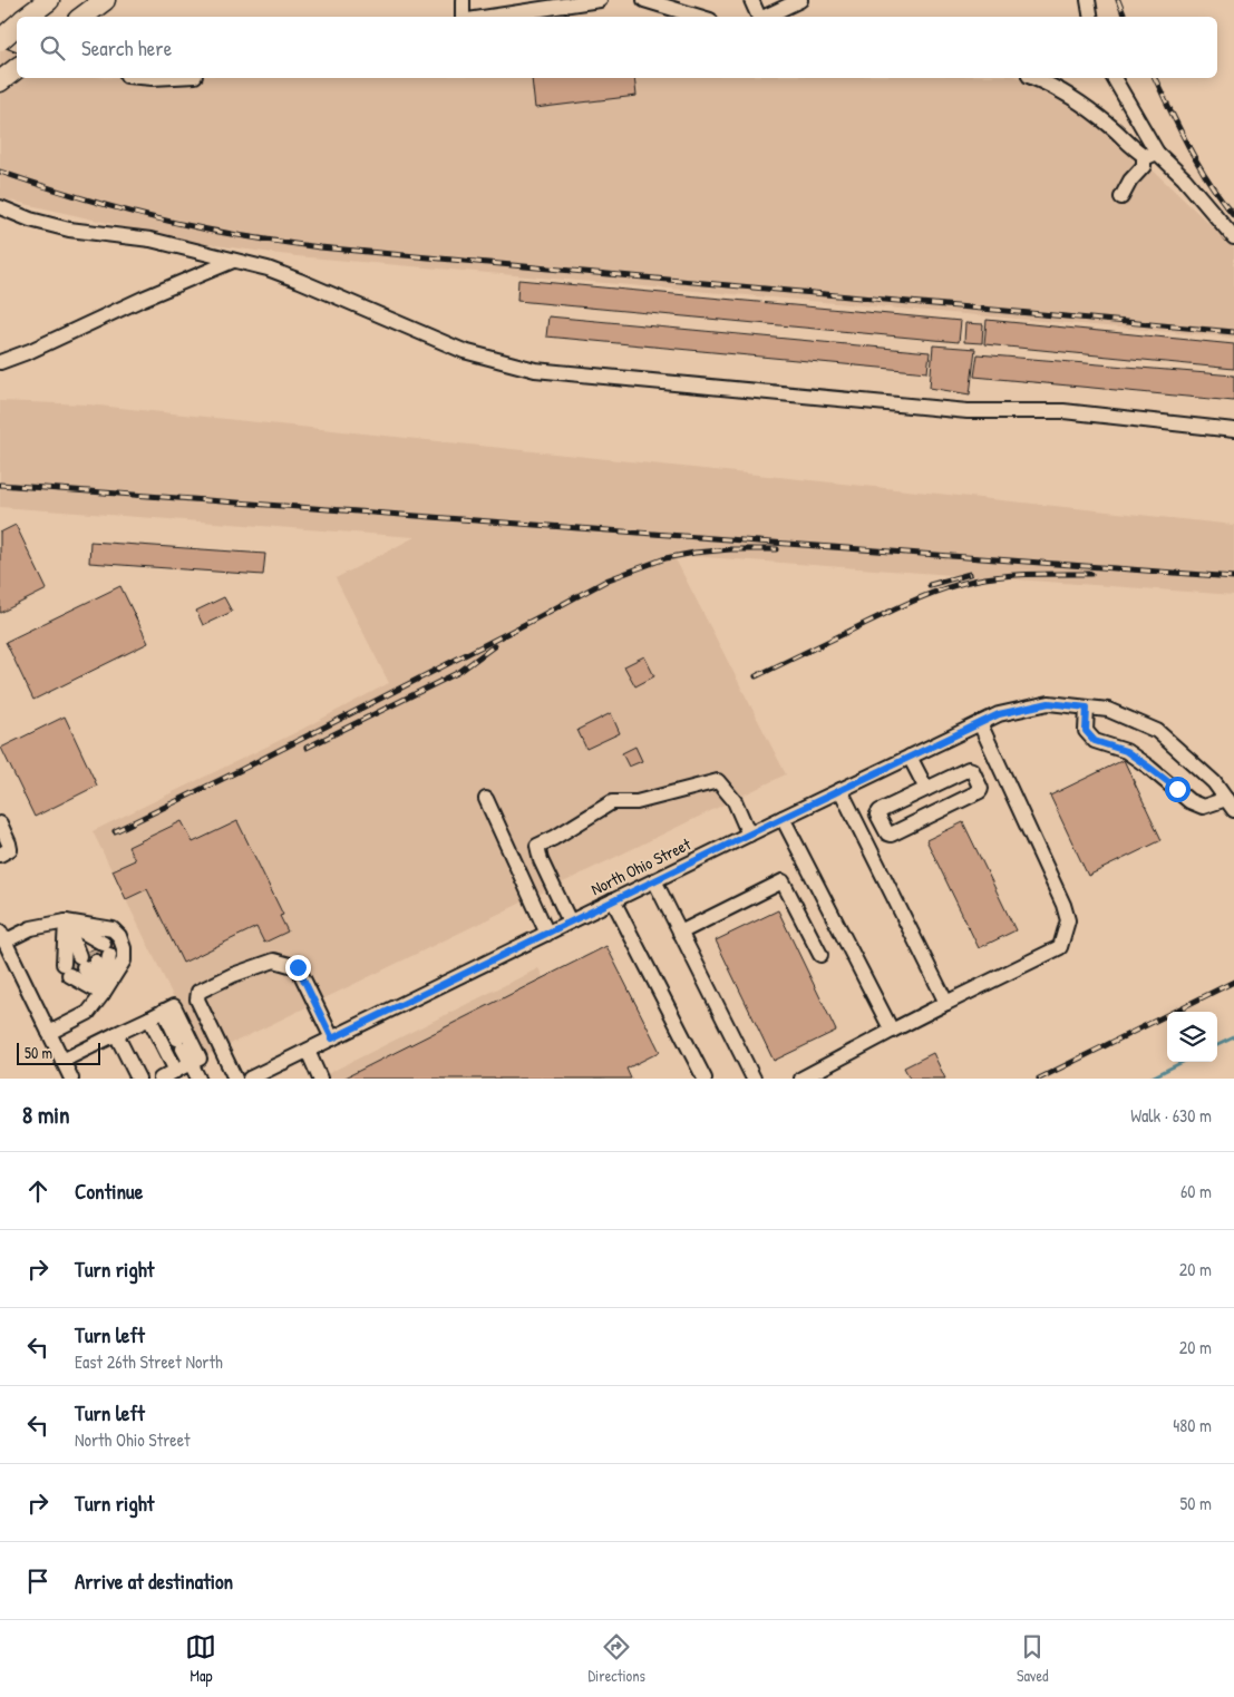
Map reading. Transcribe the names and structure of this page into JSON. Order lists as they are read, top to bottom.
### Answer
{
  "streets": {
    "street": ["North Ohio Street"]
  },
  "scale_bar": "50 m",
  "page": {
    "search": "Search here",
    "scale": "50 m",
    "heading": ["8 min", "Walk · 630 m"],
    "list": [
      ["Continue", "60 m"],
      ["Turn right", "20 m"],
      ["Turn left", "East 26th Street North", "20 m"],
      ["Turn left", "North Ohio Street", "480 m"],
      ["Turn right", "50 m"],
      "Arrive at destination"
    ],
    "nav": ["Map", "Directions", "Saved"]
  }
}
